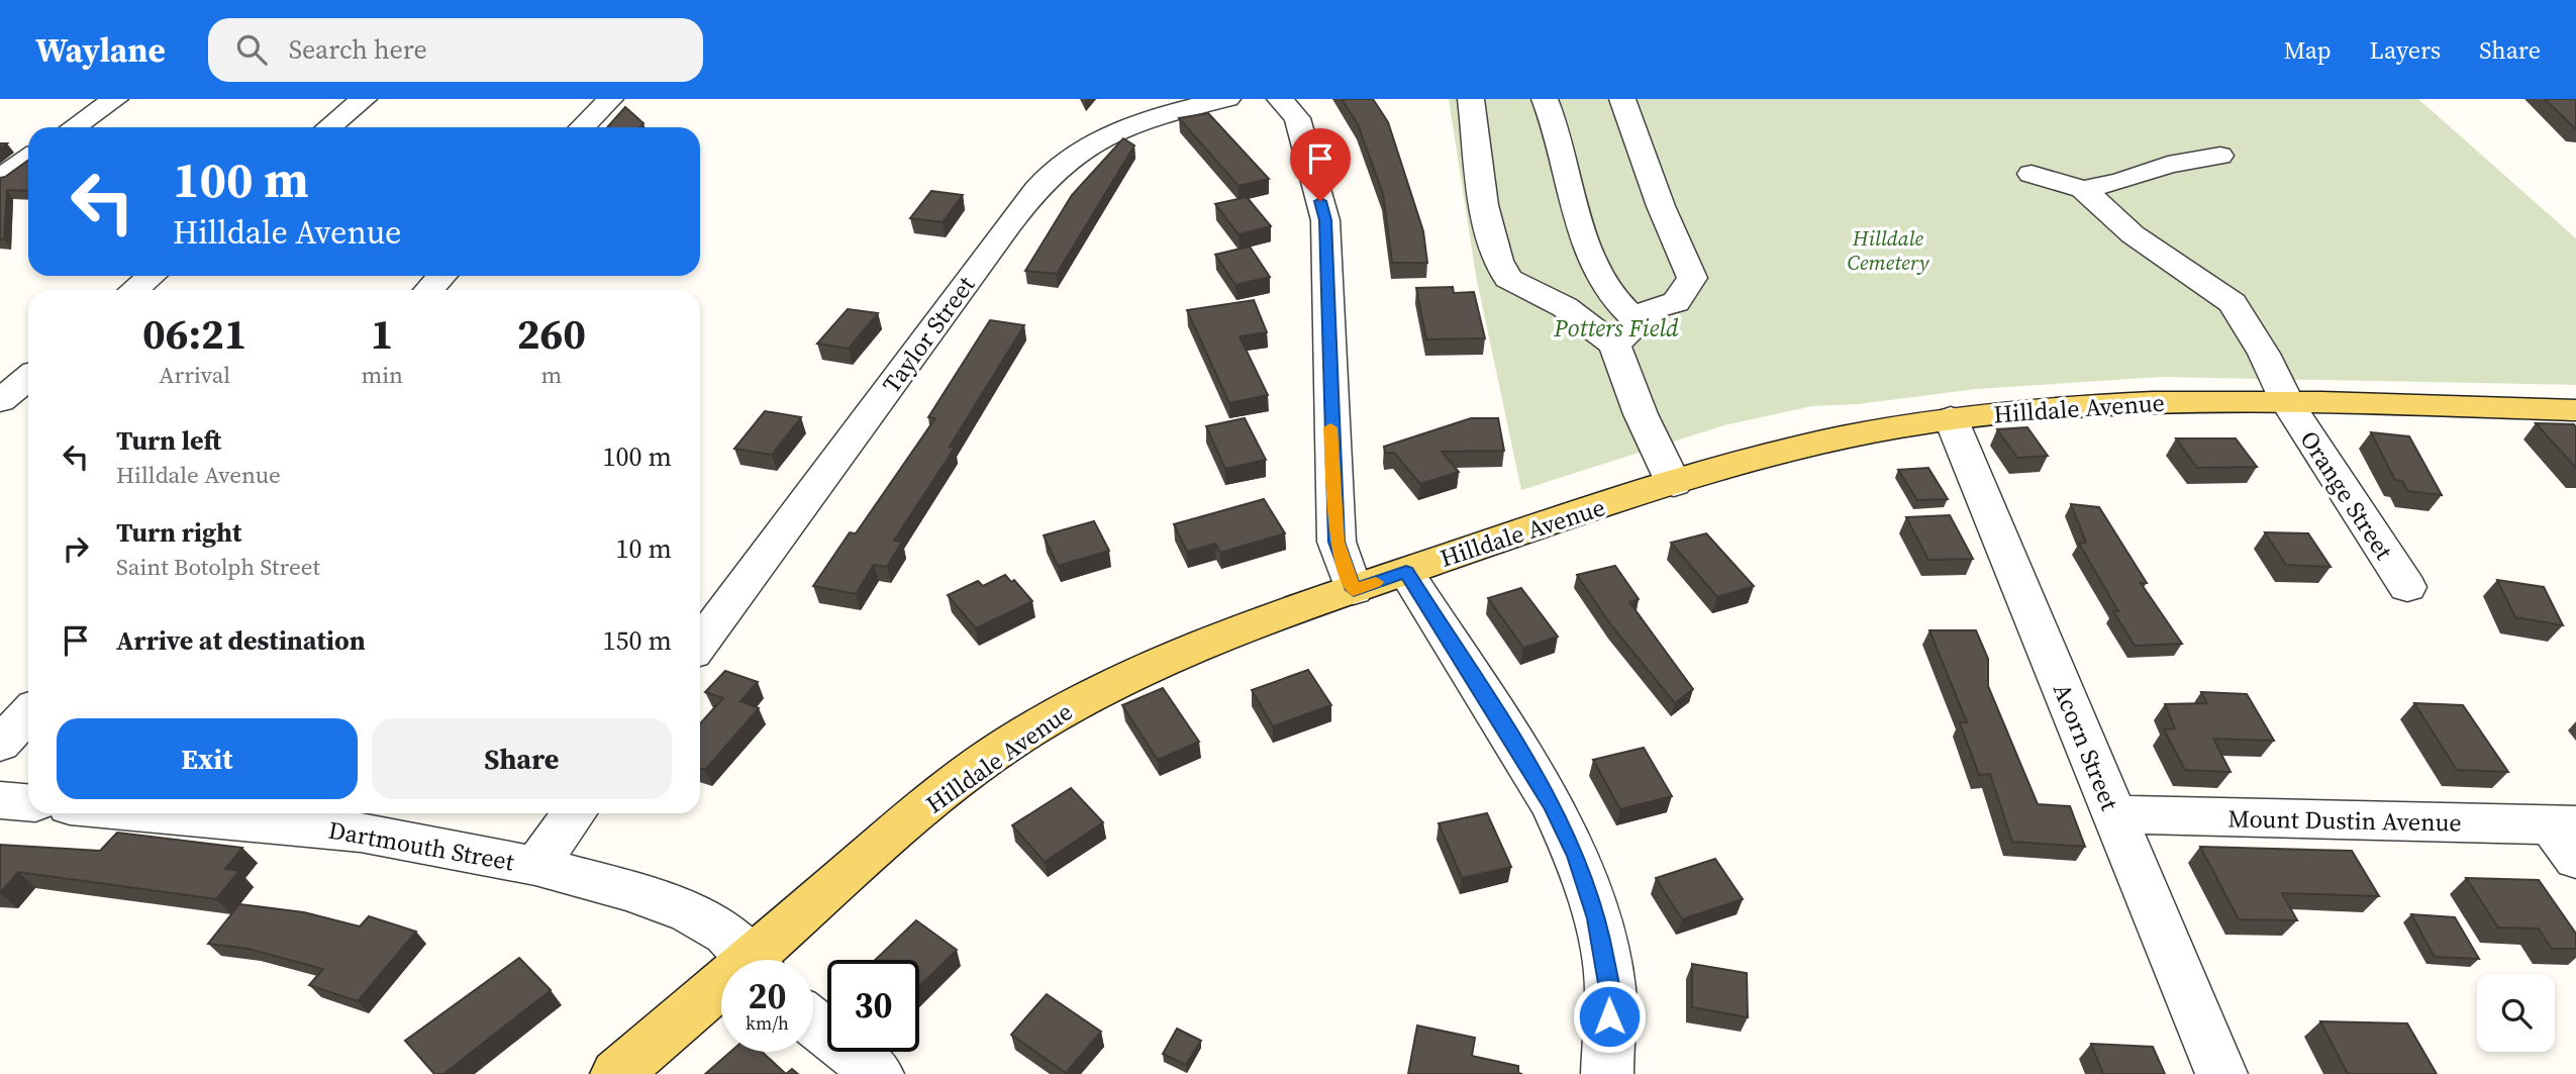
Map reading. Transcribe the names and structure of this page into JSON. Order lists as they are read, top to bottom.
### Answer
{
  "streets": {
    "main road": ["Hilldale Avenue"],
    "street": [
      "Taylor Street",
      "Orange Street",
      "Acorn Street",
      "Mount Dustin Avenue",
      "Dartmouth Street"
    ]
  },
  "crossings": [
    ["Hilldale Avenue", "Orange Street"],
    ["Hilldale Avenue", "Acorn Street"],
    ["Acorn Street", "Mount Dustin Avenue"]
  ],
  "parks": ["Hilldale Cemetery", "Potters Field"],
  "page": {
    "header": "Waylane",
    "search": "Search here",
    "nav": ["Map", "Layers", "Share"],
    "turn": ["100 m", "Hilldale Avenue"],
    "eta": [
      "06:21",
      "Arrival",
      "1",
      "min",
      "260",
      "m"
    ],
    "list": [
      {
        "name": "Turn left",
        "note": "Hilldale Avenue",
        "value": "100 m"
      },
      {
        "name": "Turn right",
        "note": "Saint Botolph Street",
        "value": "10 m"
      },
      {
        "name": "Arrive at destination",
        "value": "150 m"
      }
    ],
    "buttons": ["Exit", "Share"],
    "speed": "20 km/h",
    "limit": "30"
  }
}
